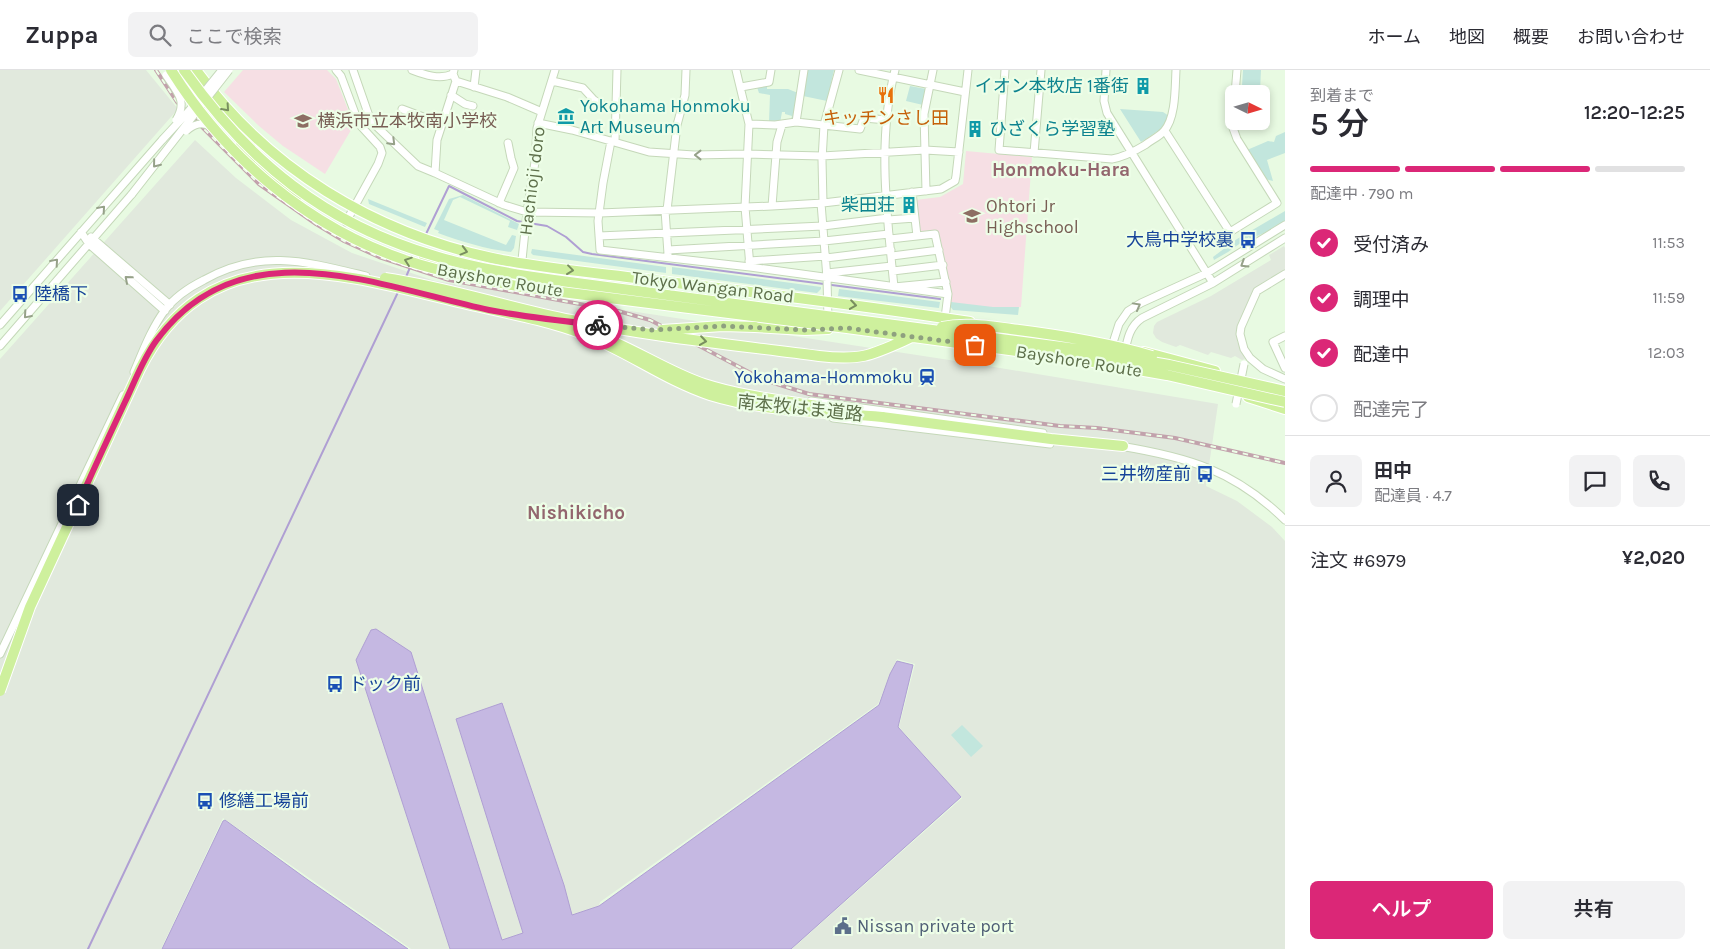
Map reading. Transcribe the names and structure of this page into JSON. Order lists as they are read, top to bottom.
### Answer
{
  "streets": {
    "highway": ["Bayshore Route", "Tokyo Wangan Road", "南本牧はま道路"],
    "street": ["Hachioji doro"]
  },
  "crossings": [
    ["Hachioji doro", "Tokyo Wangan Road"],
    ["Bayshore Route", "Tokyo Wangan Road"]
  ],
  "districts": ["Honmoku-Hara", "Nishikicho"],
  "places": {
    "building": ["イオン本牧店 1番街", "ひざくら学習塾", "柴田荘"],
    "restaurant": ["キッチンさし田"],
    "museum": ["Yokohama Honmoku Art Museum"],
    "school or university": ["横浜市立本牧南小学校", "Ohtori Jr Highschool"],
    "bus stop": [
      "大鳥中学校裏",
      "陸橋下",
      "三井物産前",
      "ドック前",
      "修繕工場前"
    ],
    "station": ["Yokohama-Hommoku"],
    "public building": ["Nissan private port"]
  },
  "north": "right",
  "page": {
    "header": "Zuppa",
    "search": "ここで検索",
    "nav": [
      "ホーム",
      "地図",
      "概要",
      "お問い合わせ"
    ],
    "heading": ["5 分", "到着まで", "12:20–12:25"],
    "panel": [
      "田中",
      "配達員 · 4.7",
      "注文 #6979",
      "¥2,020"
    ],
    "bar": "配達中 · 790 m",
    "list": [
      ["受付済み", "11:53"],
      ["調理中", "11:59"],
      ["配達中", "12:03"],
      "配達完了"
    ],
    "buttons": ["ヘルプ", "共有"]
  }
}
